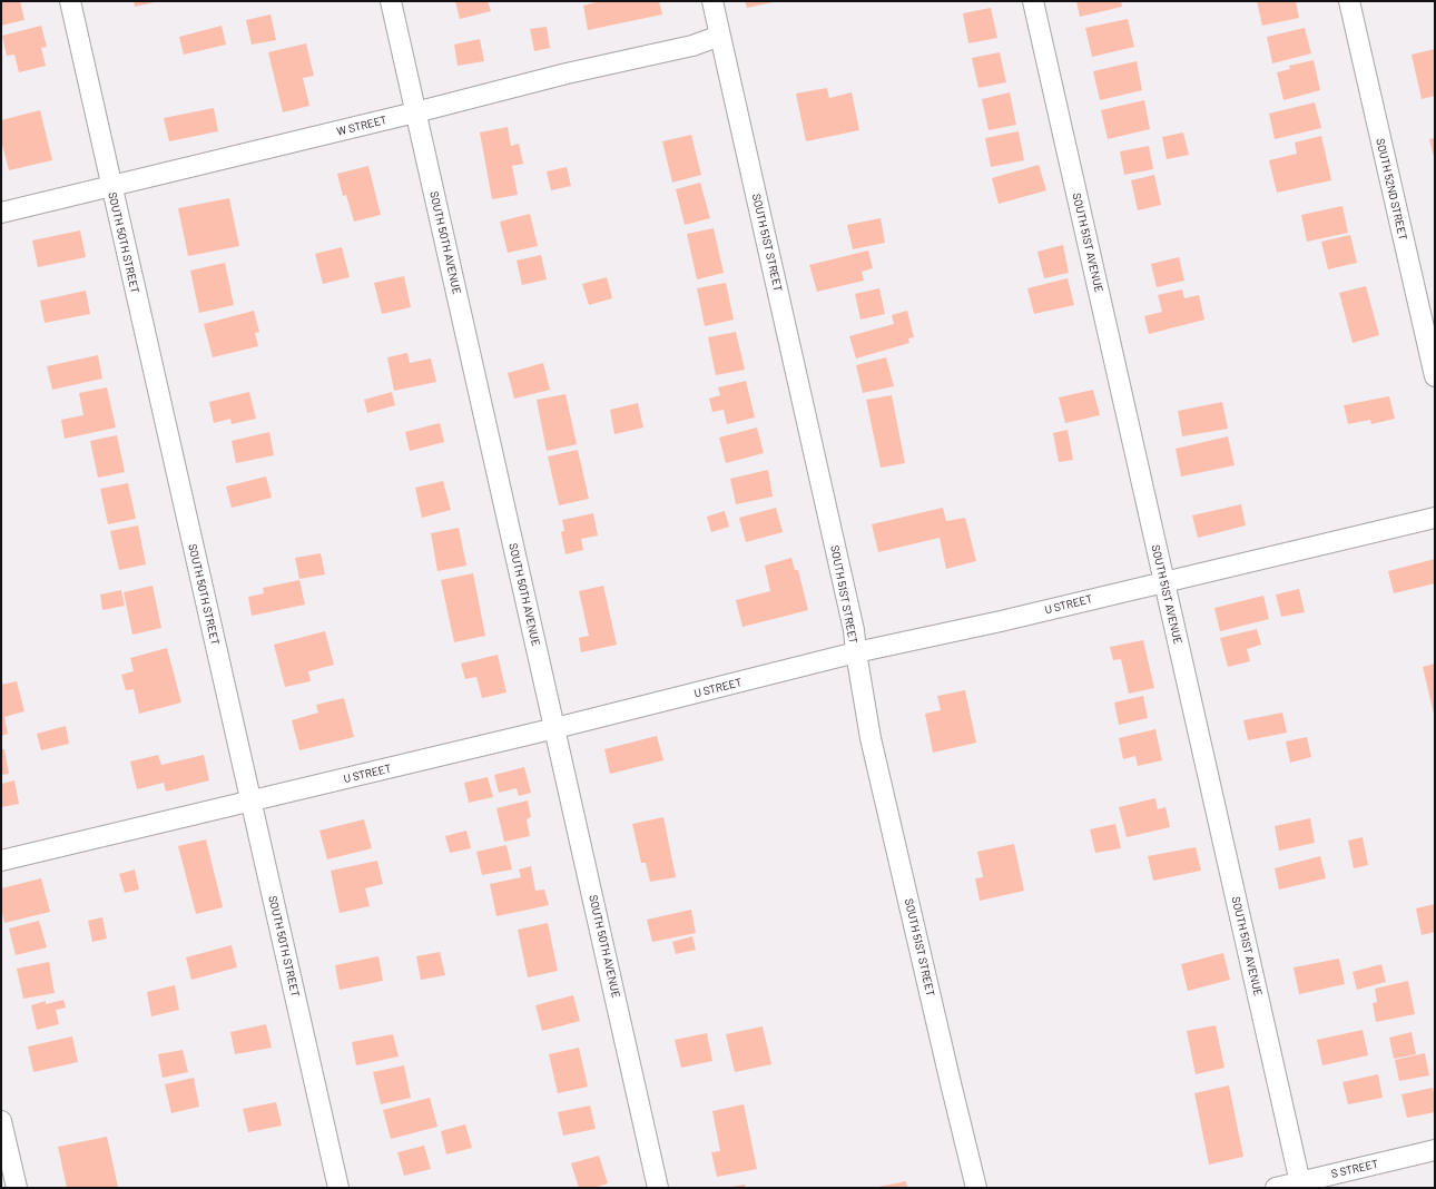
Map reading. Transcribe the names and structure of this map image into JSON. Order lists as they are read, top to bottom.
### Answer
{
  "streets": {
    "street": [
      "W STREET",
      "SOUTH 52ND STREET",
      "SOUTH 50TH STREET",
      "SOUTH 50TH AVENUE",
      "SOUTH 51ST STREET",
      "SOUTH 51ST AVENUE",
      "U STREET",
      "S STREET"
    ]
  },
  "crossings": [
    ["W STREET", "SOUTH 50TH STREET"],
    ["W STREET", "SOUTH 50TH AVENUE"],
    ["W STREET", "SOUTH 51ST STREET"],
    ["SOUTH 50TH STREET", "U STREET"],
    ["SOUTH 50TH AVENUE", "U STREET"],
    ["SOUTH 51ST STREET", "U STREET"],
    ["SOUTH 51ST AVENUE", "U STREET"],
    ["SOUTH 51ST AVENUE", "S STREET"]
  ]
}
